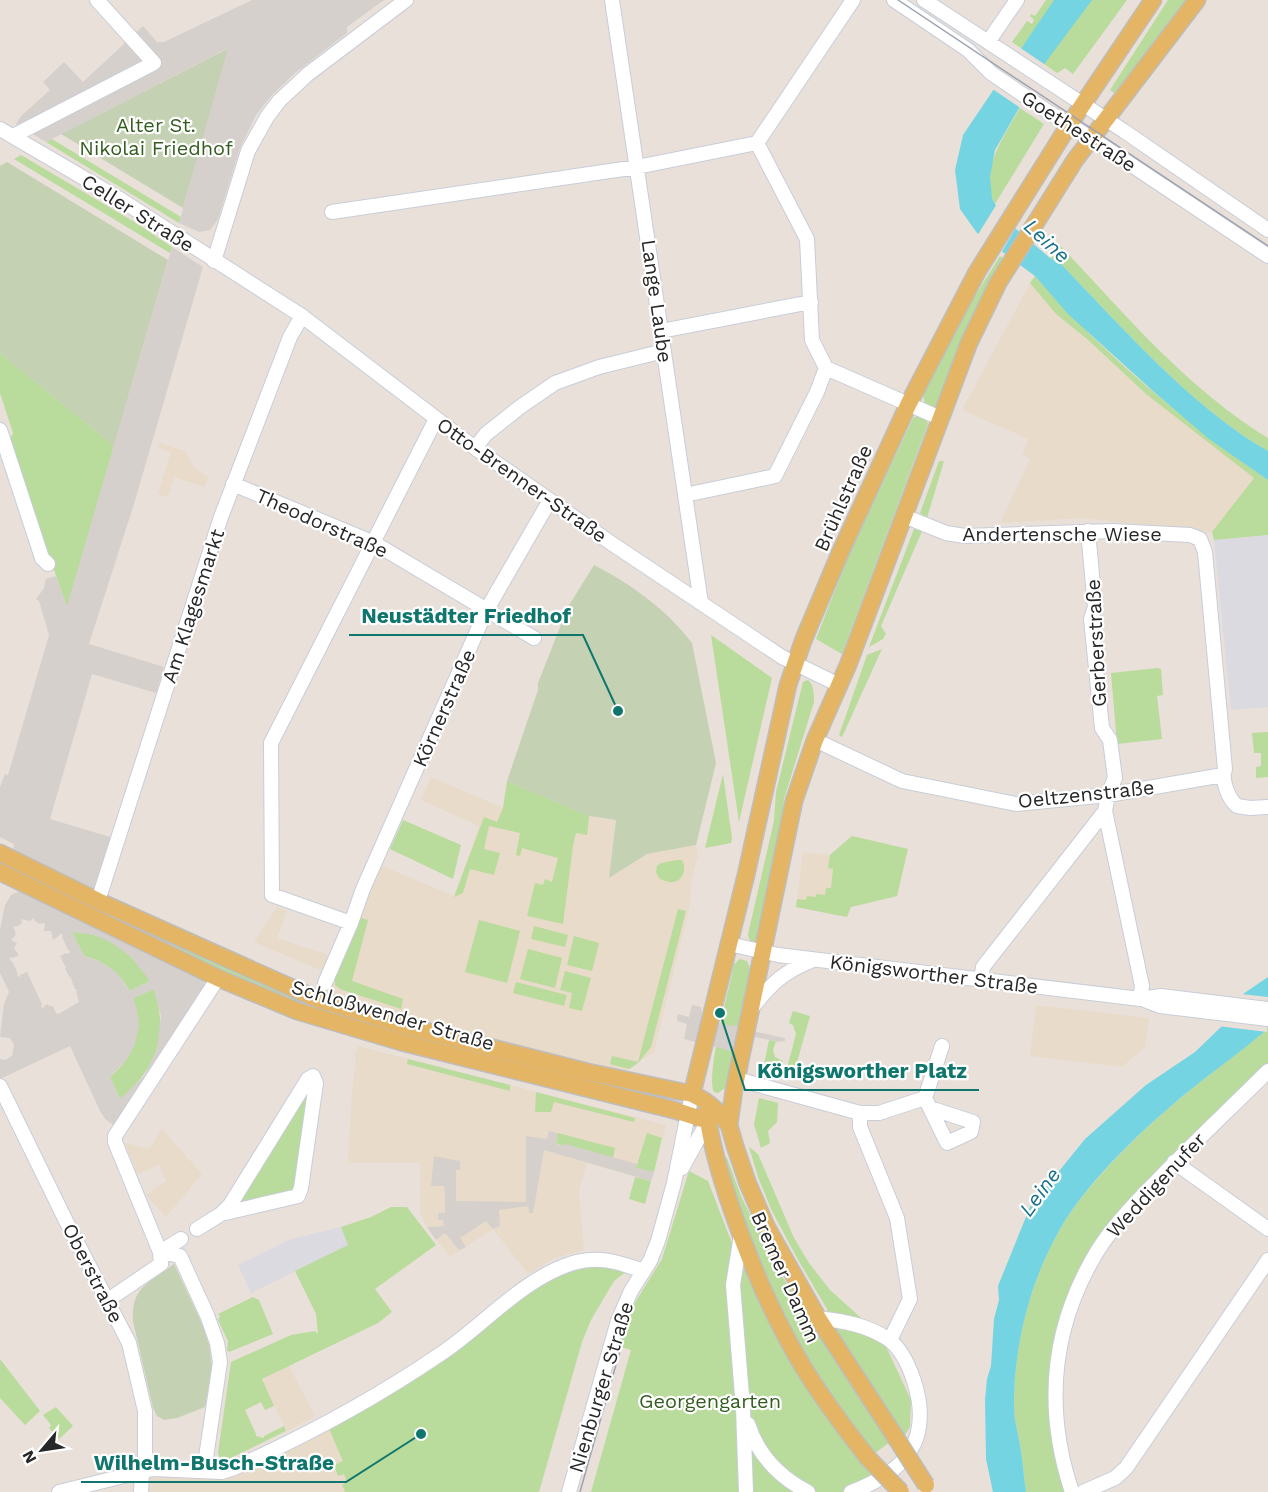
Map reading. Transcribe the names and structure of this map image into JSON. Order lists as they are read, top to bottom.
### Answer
{
  "streets": {
    "main road": ["Brühlstraße", "Schloßwender Straße", "Bremer Damm"],
    "street": [
      "Goethestraße",
      "Celler Straße",
      "Lange Laube",
      "Otto-Brenner-Straße",
      "Theodorstraße",
      "Andertensche Wiese",
      "Am Klagesmarkt",
      "Gerberstraße",
      "Körnerstraße",
      "Oeltzenstraße",
      "Königsworther Straße",
      "Weddigenufer",
      "Oberstraße",
      "Nienburger Straße"
    ]
  },
  "crossings": [
    ["Goethestraße", "Brühlstraße"],
    ["Celler Straße", "Otto-Brenner-Straße"],
    ["Lange Laube", "Otto-Brenner-Straße"],
    ["Otto-Brenner-Straße", "Brühlstraße"],
    ["Otto-Brenner-Straße", "Am Klagesmarkt"],
    ["Otto-Brenner-Straße", "Körnerstraße"],
    ["Brühlstraße", "Königsworther Straße"],
    ["Brühlstraße", "Schloßwender Straße"],
    ["Brühlstraße", "Bremer Damm"],
    ["Brühlstraße", "Nienburger Straße"],
    ["Theodorstraße", "Am Klagesmarkt"],
    ["Theodorstraße", "Körnerstraße"],
    ["Andertensche Wiese", "Gerberstraße"],
    ["Andertensche Wiese", "Oeltzenstraße"],
    ["Am Klagesmarkt", "Schloßwender Straße"],
    ["Gerberstraße", "Oeltzenstraße"],
    ["Gerberstraße", "Königsworther Straße"],
    ["Schloßwender Straße", "Bremer Damm"],
    ["Schloßwender Straße", "Nienburger Straße"],
    ["Bremer Damm", "Nienburger Straße"]
  ],
  "water": ["Leine"],
  "parks": ["Alter St. Nikolai Friedhof", "Georgengarten"],
  "places": ["Neustädter Friedhof", "Königsworther Platz", "Wilhelm-Busch-Straße"],
  "north": "bottom left"
}
